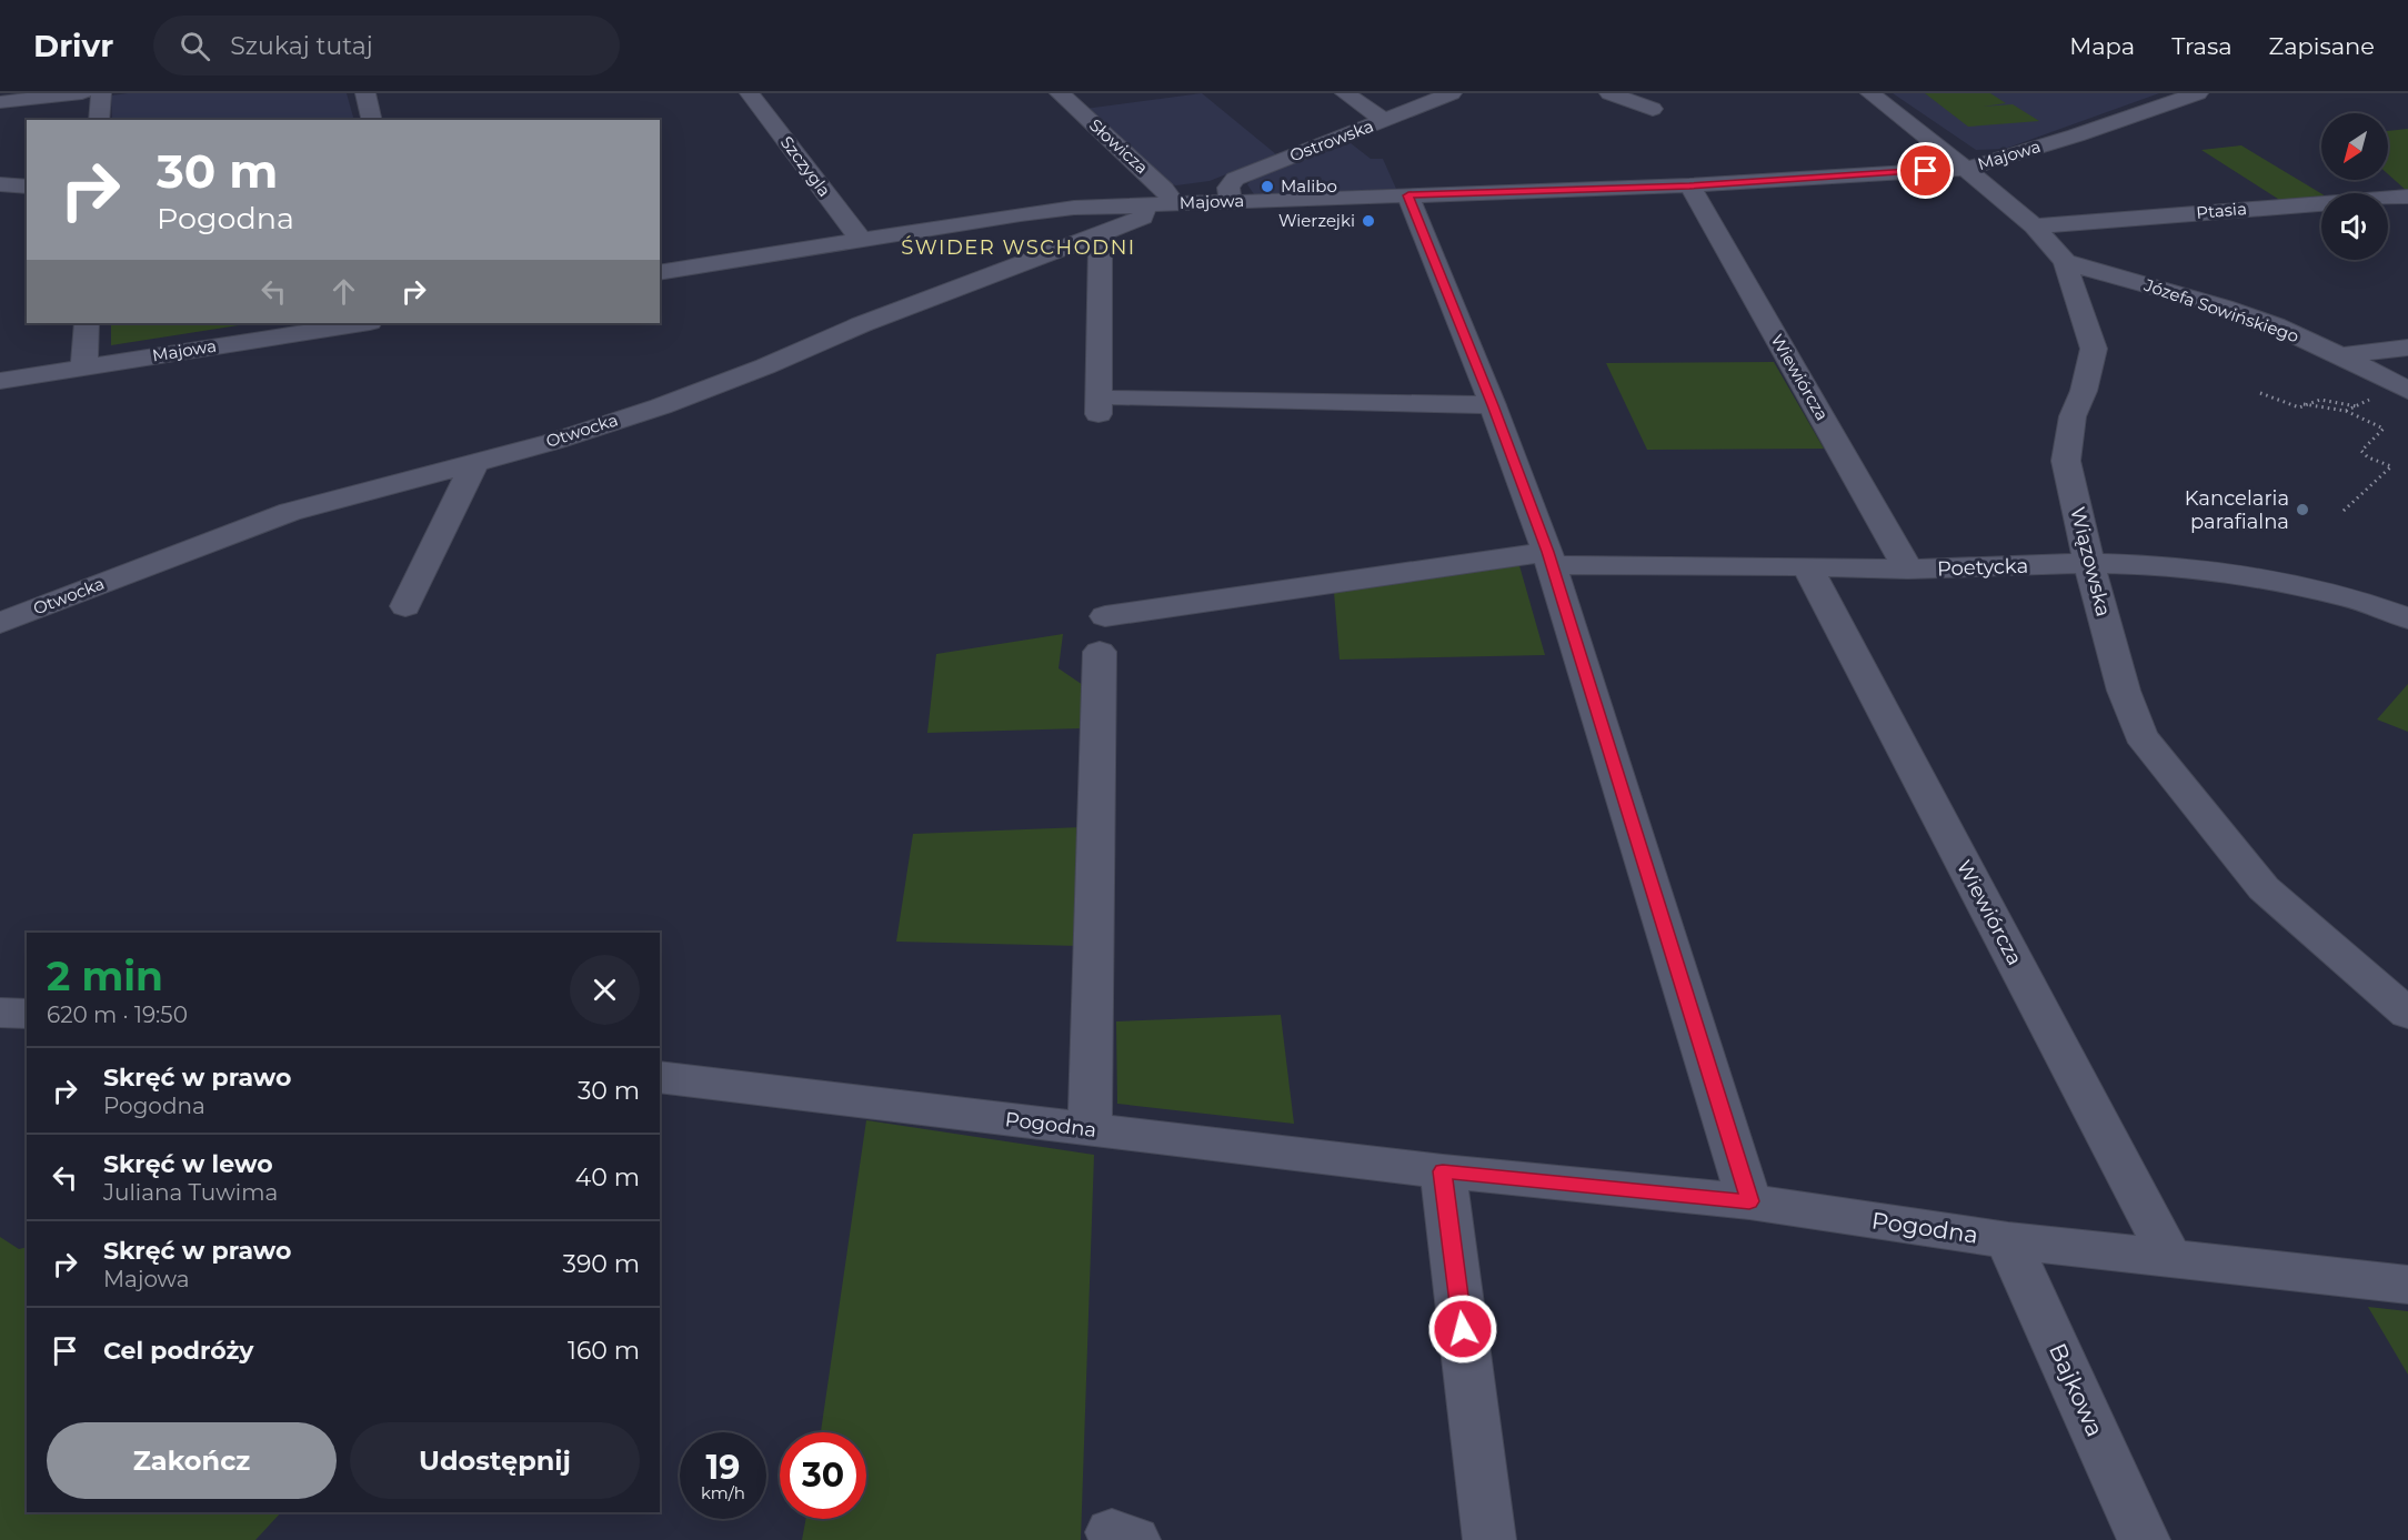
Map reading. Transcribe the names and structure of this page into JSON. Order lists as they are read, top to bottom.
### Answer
{
  "streets": {
    "street": [
      "Ostrowska",
      "Słowicza",
      "Majowa",
      "Szczygla",
      "Ptasia",
      "Józefa Sowińskiego",
      "Wiewiórcza",
      "Otwocka",
      "Wiązowska",
      "Poetycka",
      "Pogodna",
      "Bajkowa"
    ]
  },
  "crossings": [
    ["Ostrowska", "Majowa"],
    ["Słowicza", "Majowa"],
    ["Słowicza", "Otwocka"],
    ["Majowa", "Szczygla"],
    ["Majowa", "Wiewiórcza"],
    ["Majowa", "Otwocka"],
    ["Majowa", "Wiązowska"],
    ["Ptasia", "Wiązowska"],
    ["Józefa Sowińskiego", "Wiązowska"],
    ["Wiewiórcza", "Poetycka"],
    ["Wiewiórcza", "Pogodna"],
    ["Wiązowska", "Poetycka"],
    ["Poetycka", "Pogodna"],
    ["Pogodna", "Bajkowa"]
  ],
  "districts": ["ŚWIDER WSCHODNI"],
  "places": ["Malibo", "Wierzejki", "Kancelaria parafialna"],
  "north": "bottom left",
  "page": {
    "header": "Drivr",
    "search": "Szukaj tutaj",
    "nav": ["Mapa", "Trasa", "Zapisane"],
    "turn": ["30 m", "Pogodna"],
    "heading": ["2 min", "620 m · 19:50"],
    "list": [
      {
        "name": "Skręć w prawo",
        "note": "Pogodna",
        "value": "30 m"
      },
      {
        "name": "Skręć w lewo",
        "note": "Juliana Tuwima",
        "value": "40 m"
      },
      {
        "name": "Skręć w prawo",
        "note": "Majowa",
        "value": "390 m"
      },
      {
        "name": "Cel podróży",
        "value": "160 m"
      }
    ],
    "buttons": ["Zakończ", "Udostępnij"],
    "speed": "19 km/h",
    "limit": "30"
  }
}
